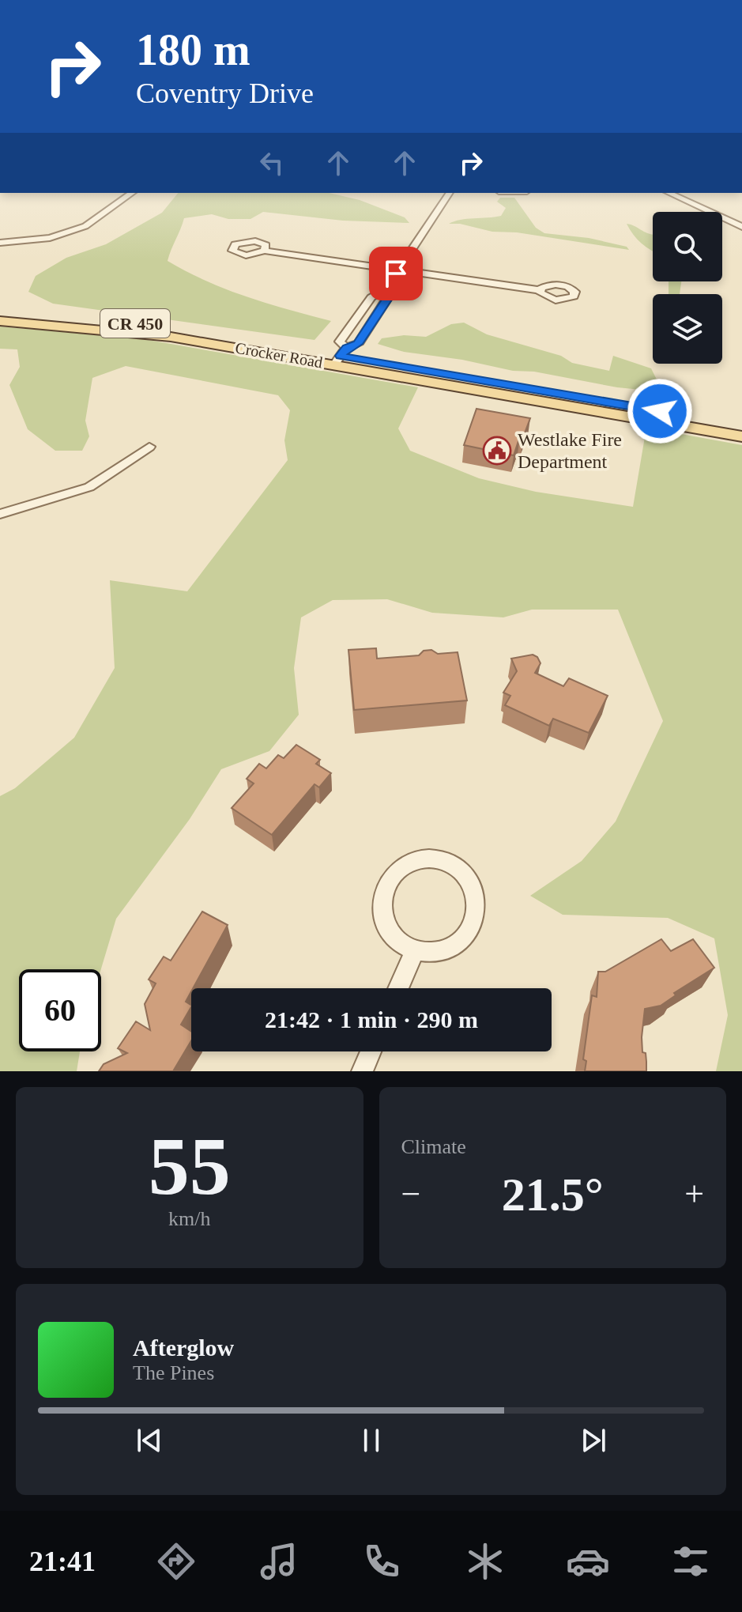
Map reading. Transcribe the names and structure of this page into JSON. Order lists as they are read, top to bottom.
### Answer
{
  "streets": {
    "main road": ["CR 450", "Crocker Road"]
  },
  "places": {
    "public building": ["Westlake Fire Department"]
  },
  "page": {
    "turn": ["180 m", "Coventry Drive"],
    "limit": "60",
    "trip": "21:42 · 1 min · 290 m",
    "tile": [
      ["55", "km/h"],
      "Climate"
    ],
    "heat": ["−", "21.5°", "+"],
    "song": ["Afterglow", "The Pines"],
    "tabs": "21:41"
  }
}
